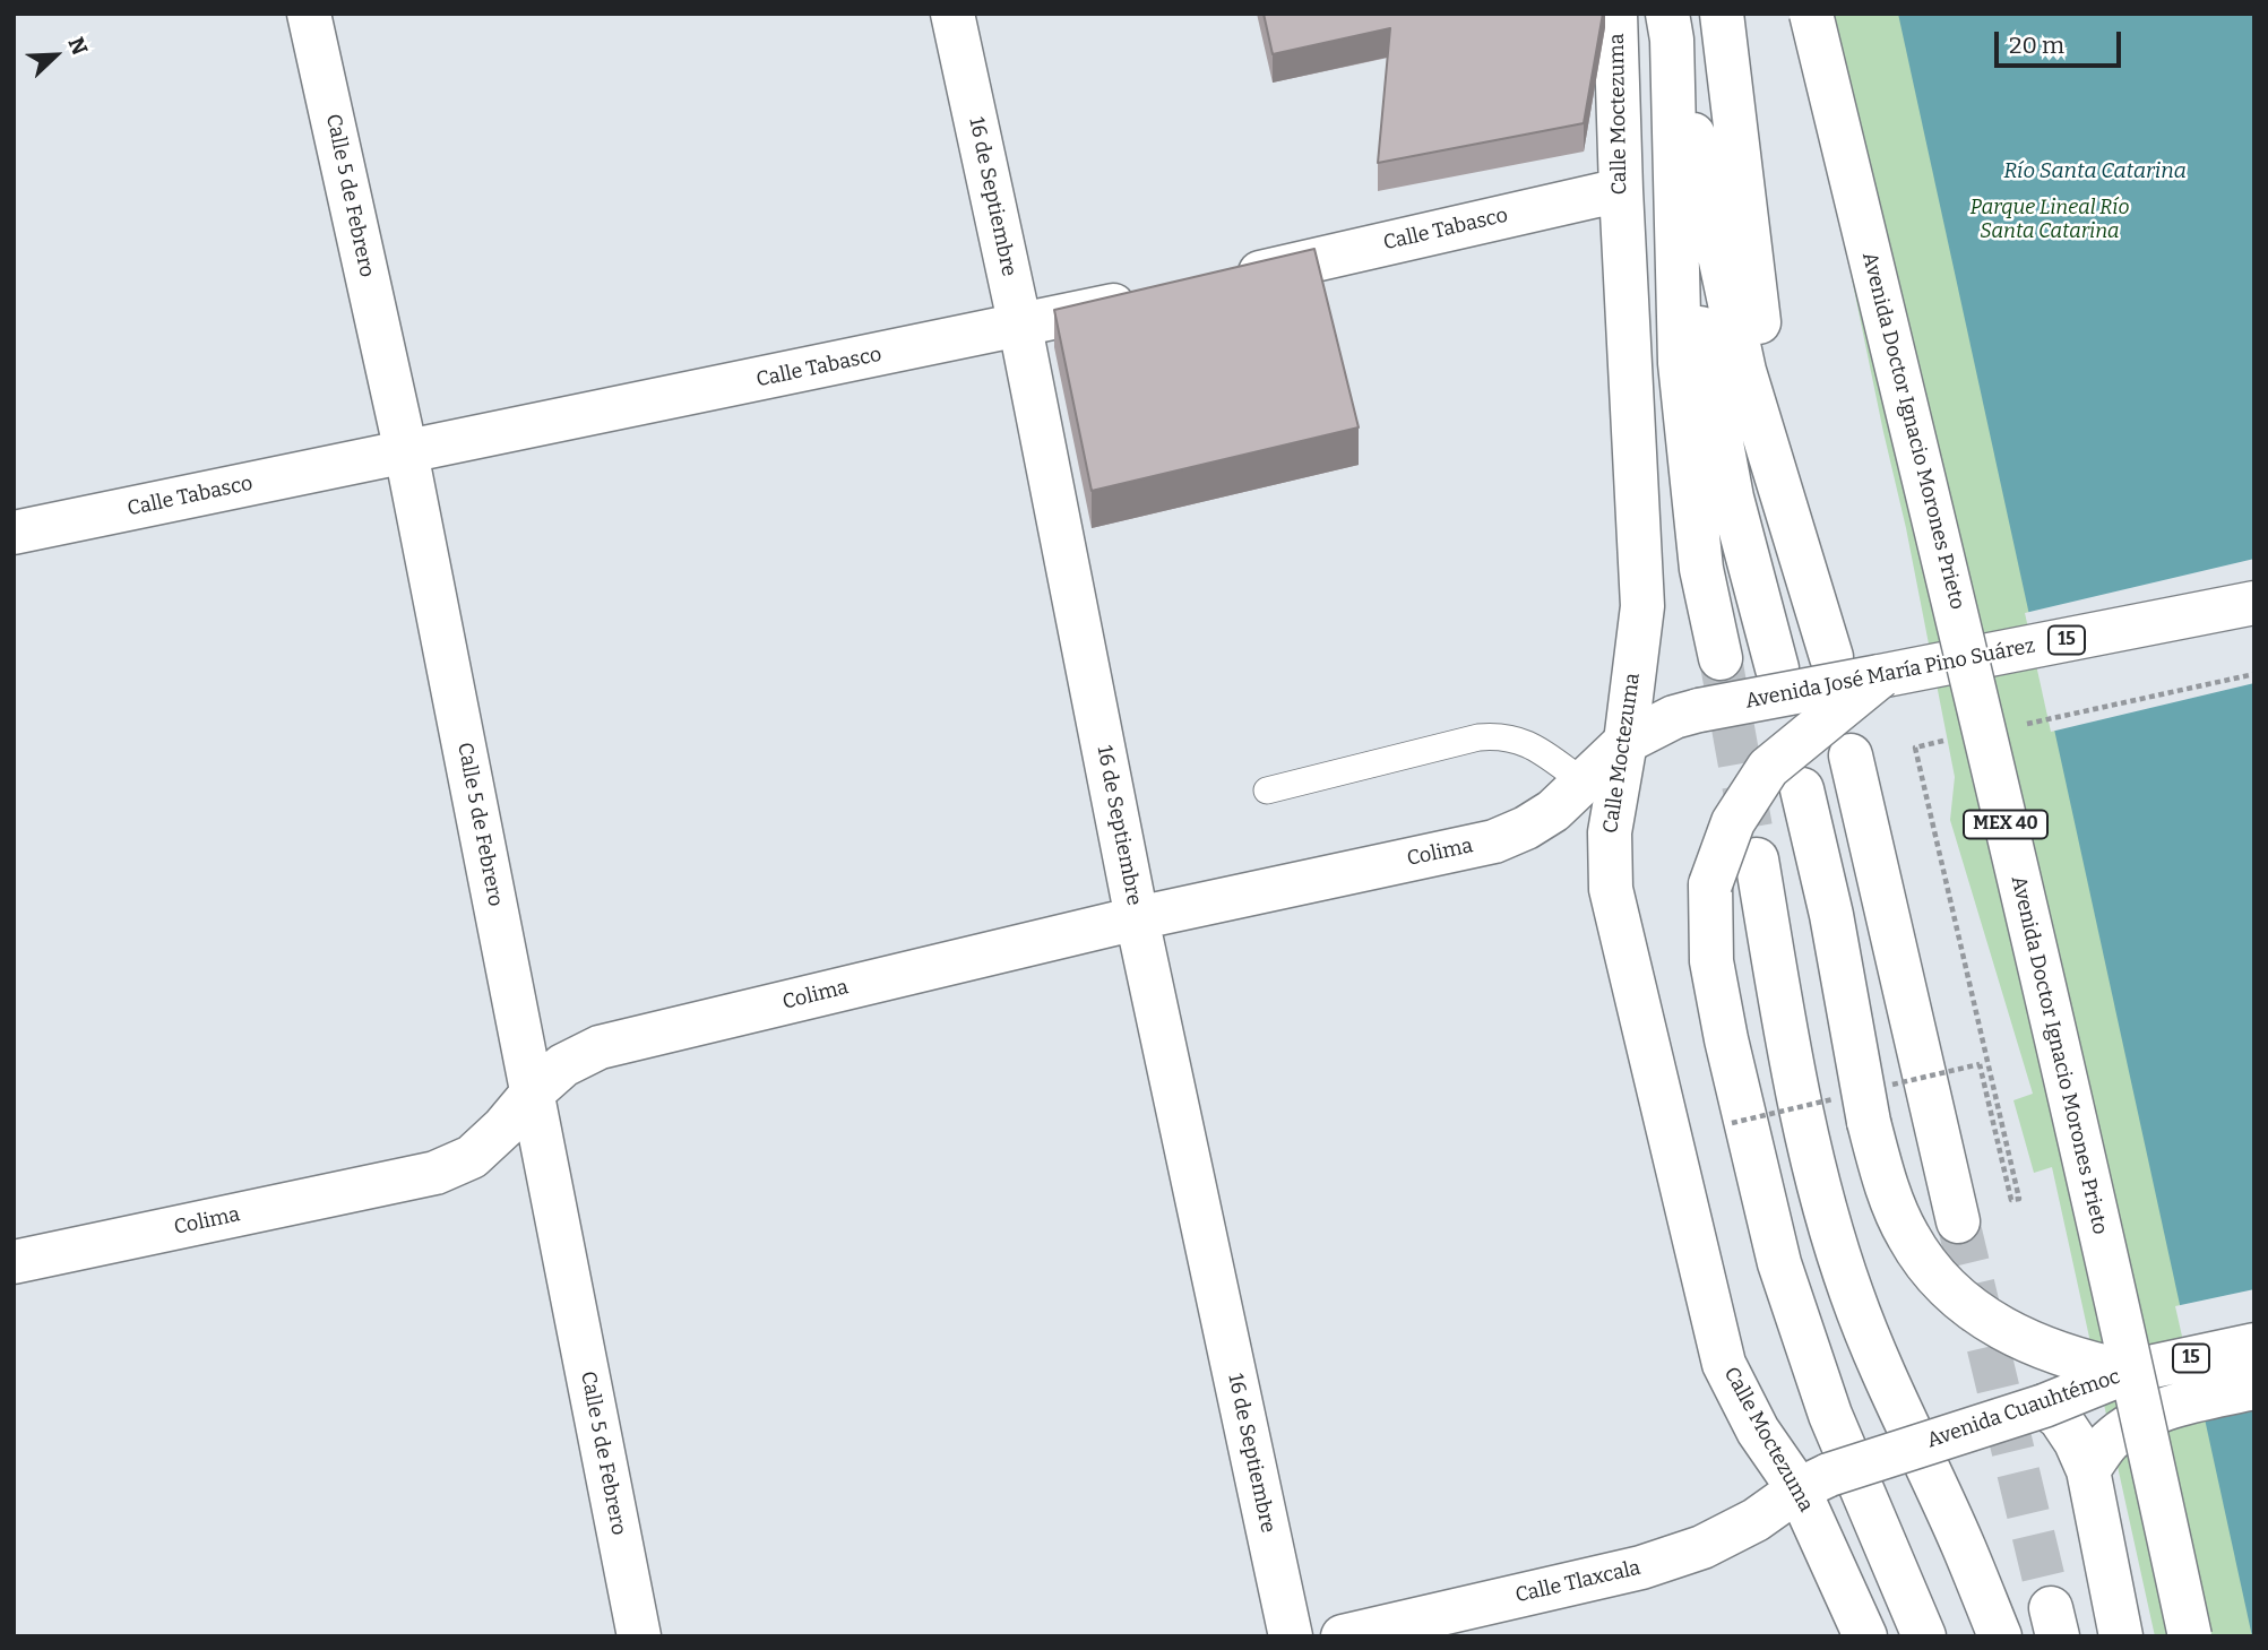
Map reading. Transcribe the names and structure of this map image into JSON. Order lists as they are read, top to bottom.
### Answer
{
  "streets": {
    "main road": [
      "Calle Moctezuma",
      "Calle 5 de Febrero",
      "16 de Septiembre",
      "Calle Tabasco",
      "Avenida Doctor Ignacio Morones Prieto",
      "15",
      "Avenida José María Pino Suárez",
      "MEX 40",
      "Colima",
      "Avenida Cuauhtémoc",
      "Calle Tlaxcala"
    ]
  },
  "crossings": [
    ["Calle Moctezuma", "Calle Tabasco"],
    ["Calle Moctezuma", "Avenida José María Pino Suárez"],
    ["Calle Moctezuma", "Colima"],
    ["Calle Moctezuma", "Avenida Cuauhtémoc"],
    ["Calle Moctezuma", "Calle Tlaxcala"],
    ["Calle 5 de Febrero", "Calle Tabasco"],
    ["Calle 5 de Febrero", "Colima"],
    ["16 de Septiembre", "Calle Tabasco"],
    ["16 de Septiembre", "Colima"],
    ["Avenida José María Pino Suárez", "Colima"],
    ["Avenida Cuauhtémoc", "Calle Tlaxcala"]
  ],
  "water": ["Río Santa Catarina"],
  "parks": ["Parque Lineal Río Santa Catarina"],
  "scale_bar": "20 m",
  "north": "top right"
}
